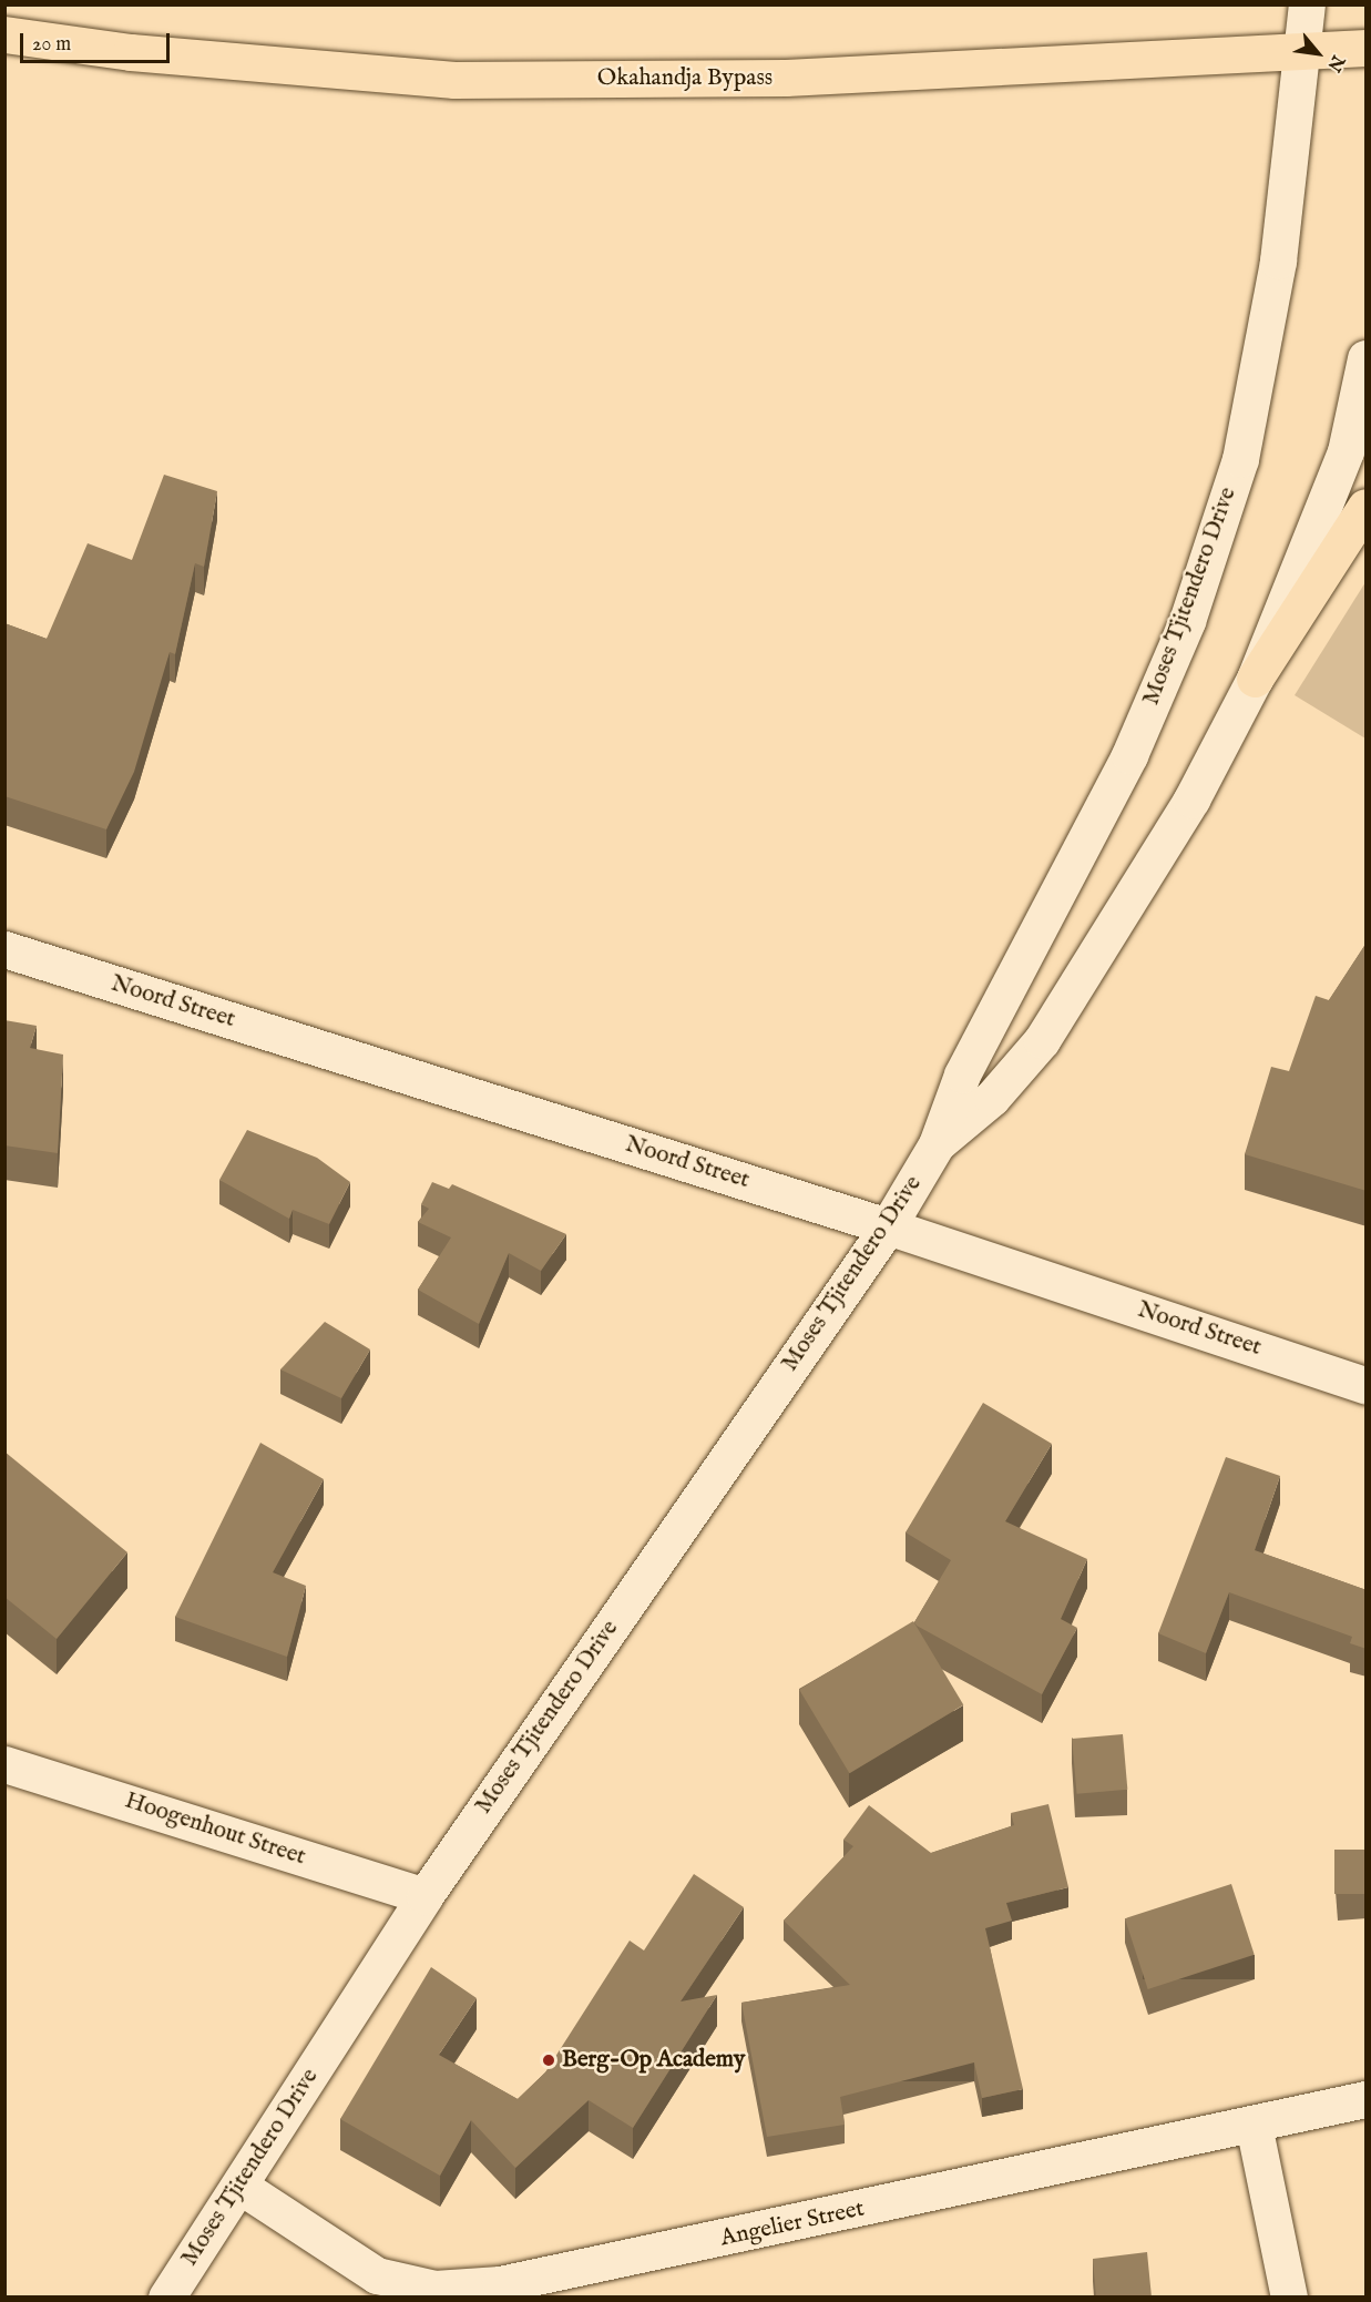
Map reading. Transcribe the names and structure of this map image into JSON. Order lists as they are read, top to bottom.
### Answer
{
  "streets": {
    "highway": ["Okahandja Bypass"],
    "main road": [
      "Moses Tjitendero Drive",
      "Noord Street",
      "Hoogenhout Street",
      "Angelier Street"
    ]
  },
  "crossings": [
    ["Okahandja Bypass", "Moses Tjitendero Drive"],
    ["Moses Tjitendero Drive", "Noord Street"],
    ["Moses Tjitendero Drive", "Hoogenhout Street"],
    ["Moses Tjitendero Drive", "Angelier Street"]
  ],
  "places": ["Berg-Op Academy"],
  "scale_bar": "20 m",
  "north": "bottom right"
}
